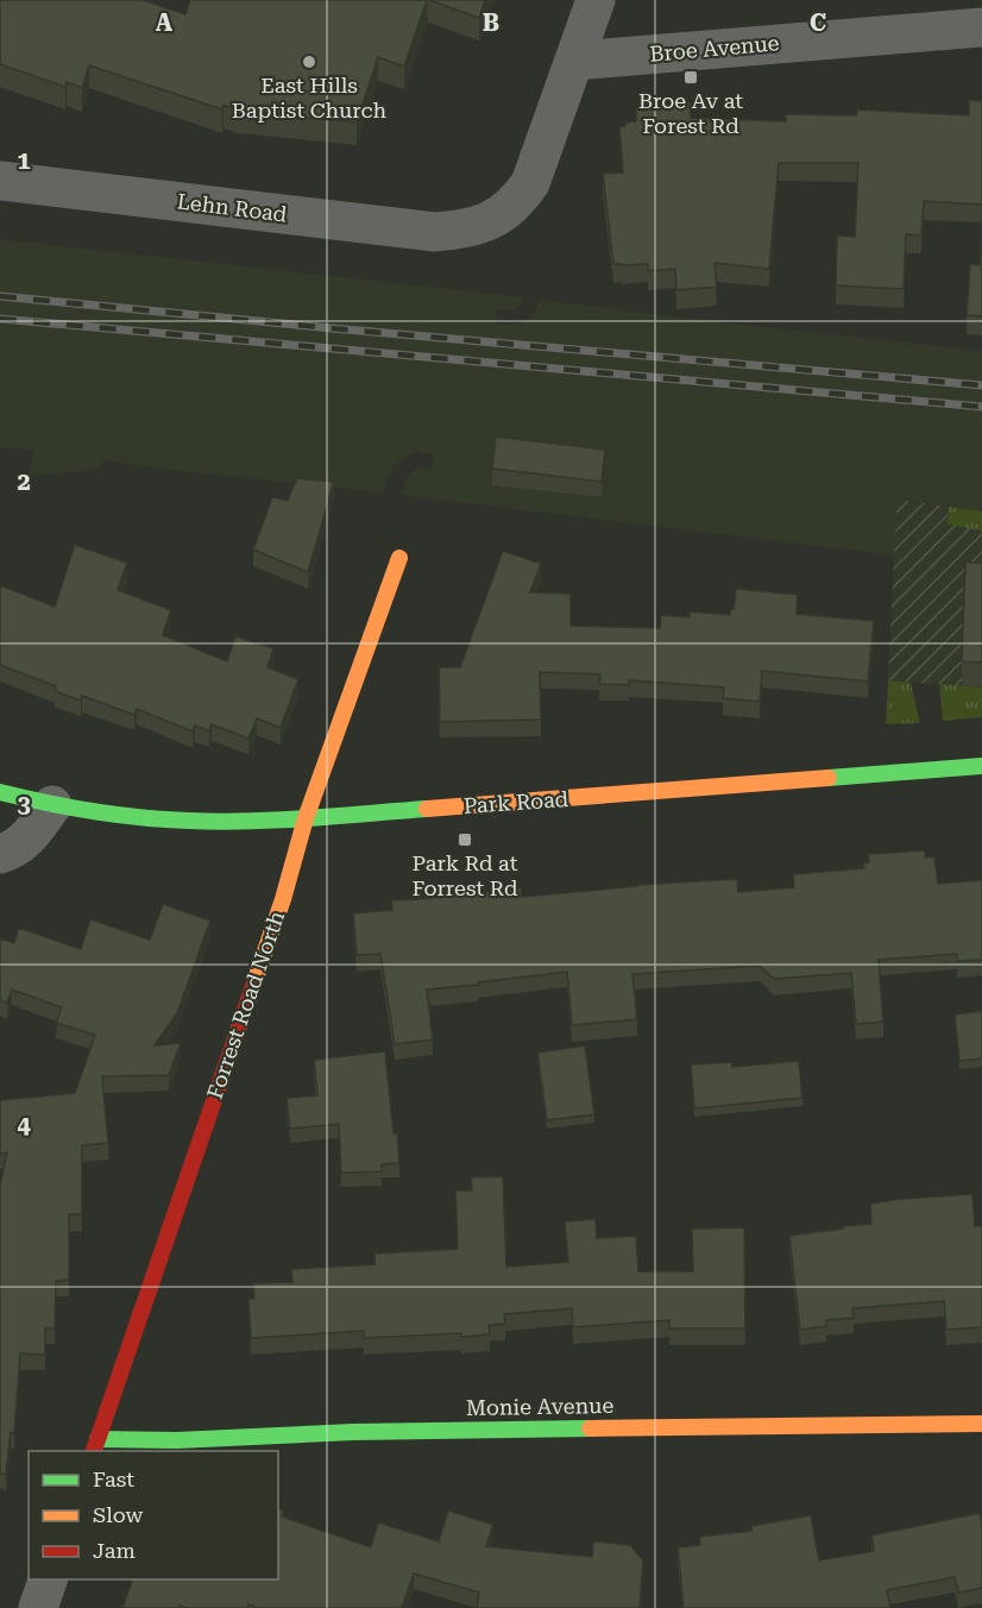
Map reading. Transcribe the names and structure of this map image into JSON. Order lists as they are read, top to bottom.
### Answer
{
  "streets": {
    "street": [
      "Broe Avenue",
      "Lehn Road",
      "Park Road",
      "Forrest Road North",
      "Monie Avenue"
    ]
  },
  "crossings": [
    ["Broe Avenue", "Lehn Road"],
    ["Park Road", "Forrest Road North"],
    ["Forrest Road North", "Monie Avenue"]
  ],
  "places": {
    "other": ["East Hills Baptist Church"],
    "transit": ["Broe Av at Forest Rd", "Park Rd at Forrest Rd"]
  },
  "legend": ["Fast", "Slow", "Jam"],
  "grid": {
    "columns": ["A", "B", "C"],
    "rows": [
      "1",
      "2",
      "3",
      "4"
    ]
  }
}
